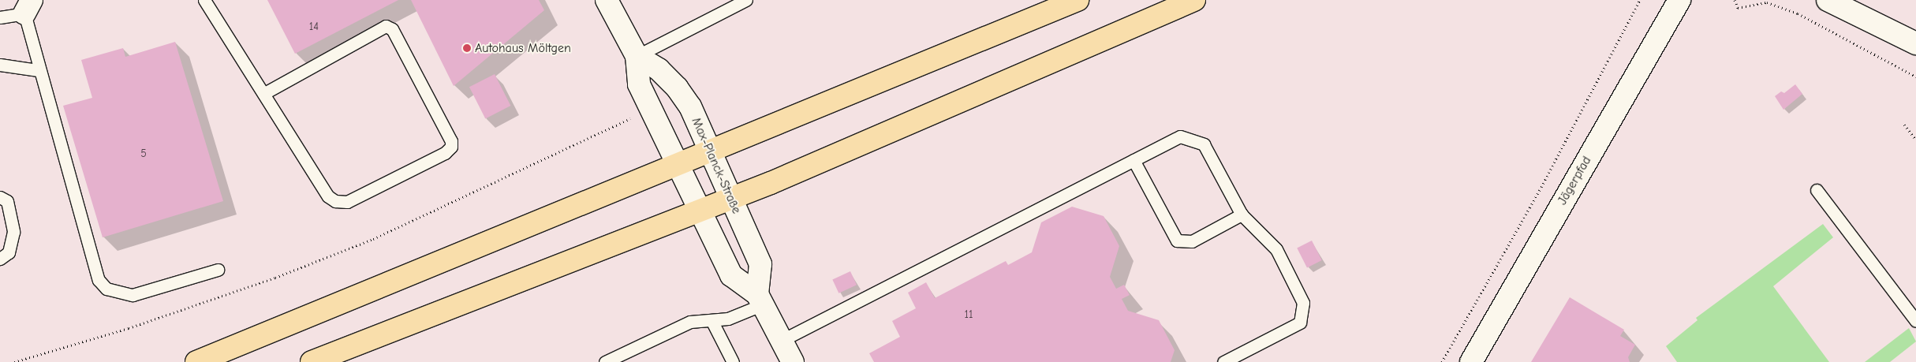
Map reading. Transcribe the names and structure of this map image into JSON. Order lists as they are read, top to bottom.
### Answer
{
  "streets": {
    "street": ["Max-Planck-Straße", "Jägerpfad"]
  },
  "places": ["Autohaus Möltgen"],
  "house_numbers": ["14", "5", "11"]
}
